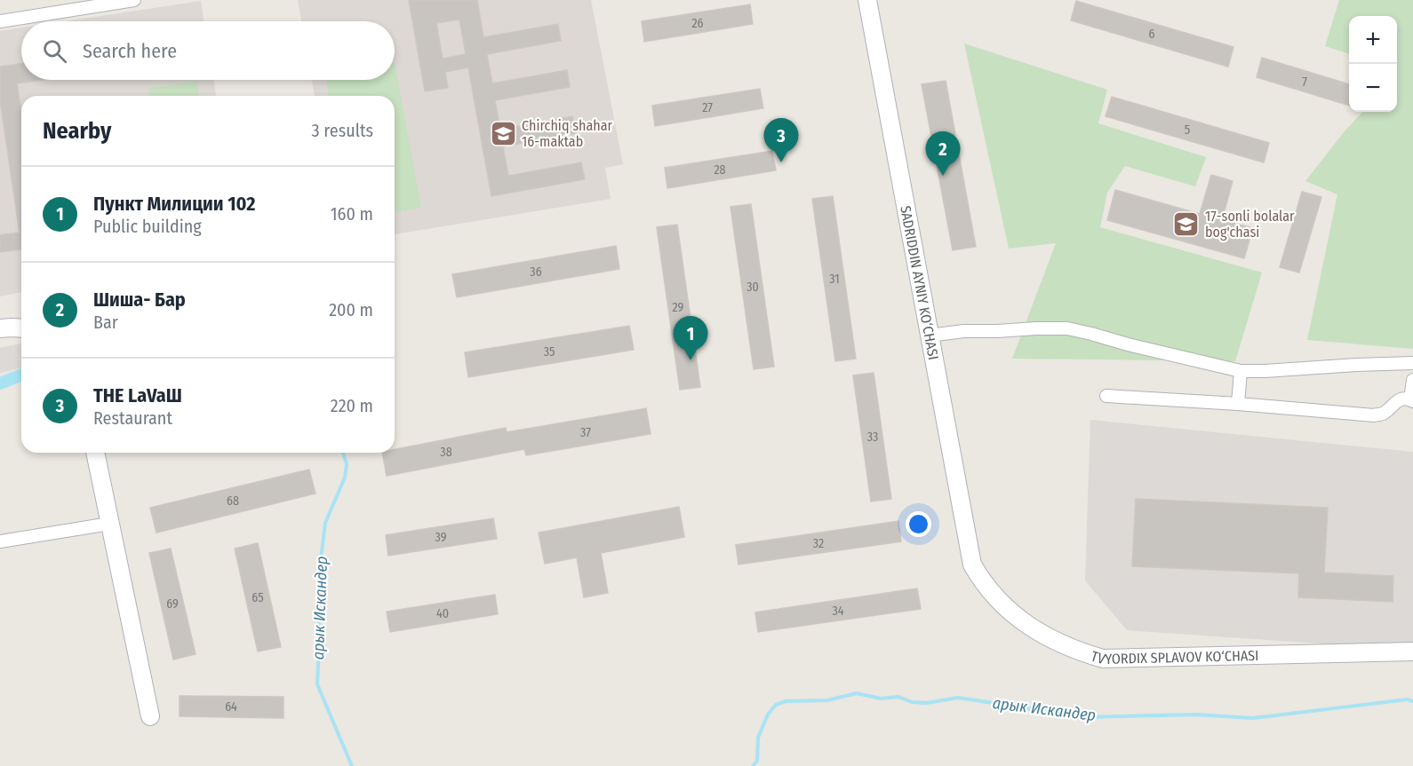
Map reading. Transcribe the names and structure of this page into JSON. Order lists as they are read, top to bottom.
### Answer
{
  "streets": {
    "street": ["SADRIDDIN AYNIY KO‘CHASI", "TVYORDIX SPLAVOV KO‘CHASI"]
  },
  "crossings": [
    ["SADRIDDIN AYNIY KO‘CHASI", "TVYORDIX SPLAVOV KO‘CHASI"]
  ],
  "water": ["арык Искандер"],
  "places": {
    "school or university": ["Chirchiq shahar 16-maktab", "17-sonli bolalar bog'chasi"]
  },
  "house_numbers": [
    "26",
    "6",
    "7",
    "27",
    "5",
    "28",
    "36",
    "31",
    "30",
    "29",
    "35",
    "37",
    "33",
    "38",
    "68",
    "39",
    "32",
    "65",
    "69",
    "34",
    "40",
    "64"
  ],
  "page": {
    "map_buttons": ["+", "−"],
    "search": "Search here",
    "heading": ["Nearby", "3 results"],
    "pins": ["3", "2", "1"],
    "list": [
      {
        "mark": "1",
        "name": "Пункт Милиции 102",
        "note": "Public building",
        "value": "160 m"
      },
      {
        "mark": "2",
        "name": "Шиша- Бар",
        "note": "Bar",
        "value": "200 m"
      },
      {
        "mark": "3",
        "name": "THE LaVaШ",
        "note": "Restaurant",
        "value": "220 m"
      }
    ]
  }
}
